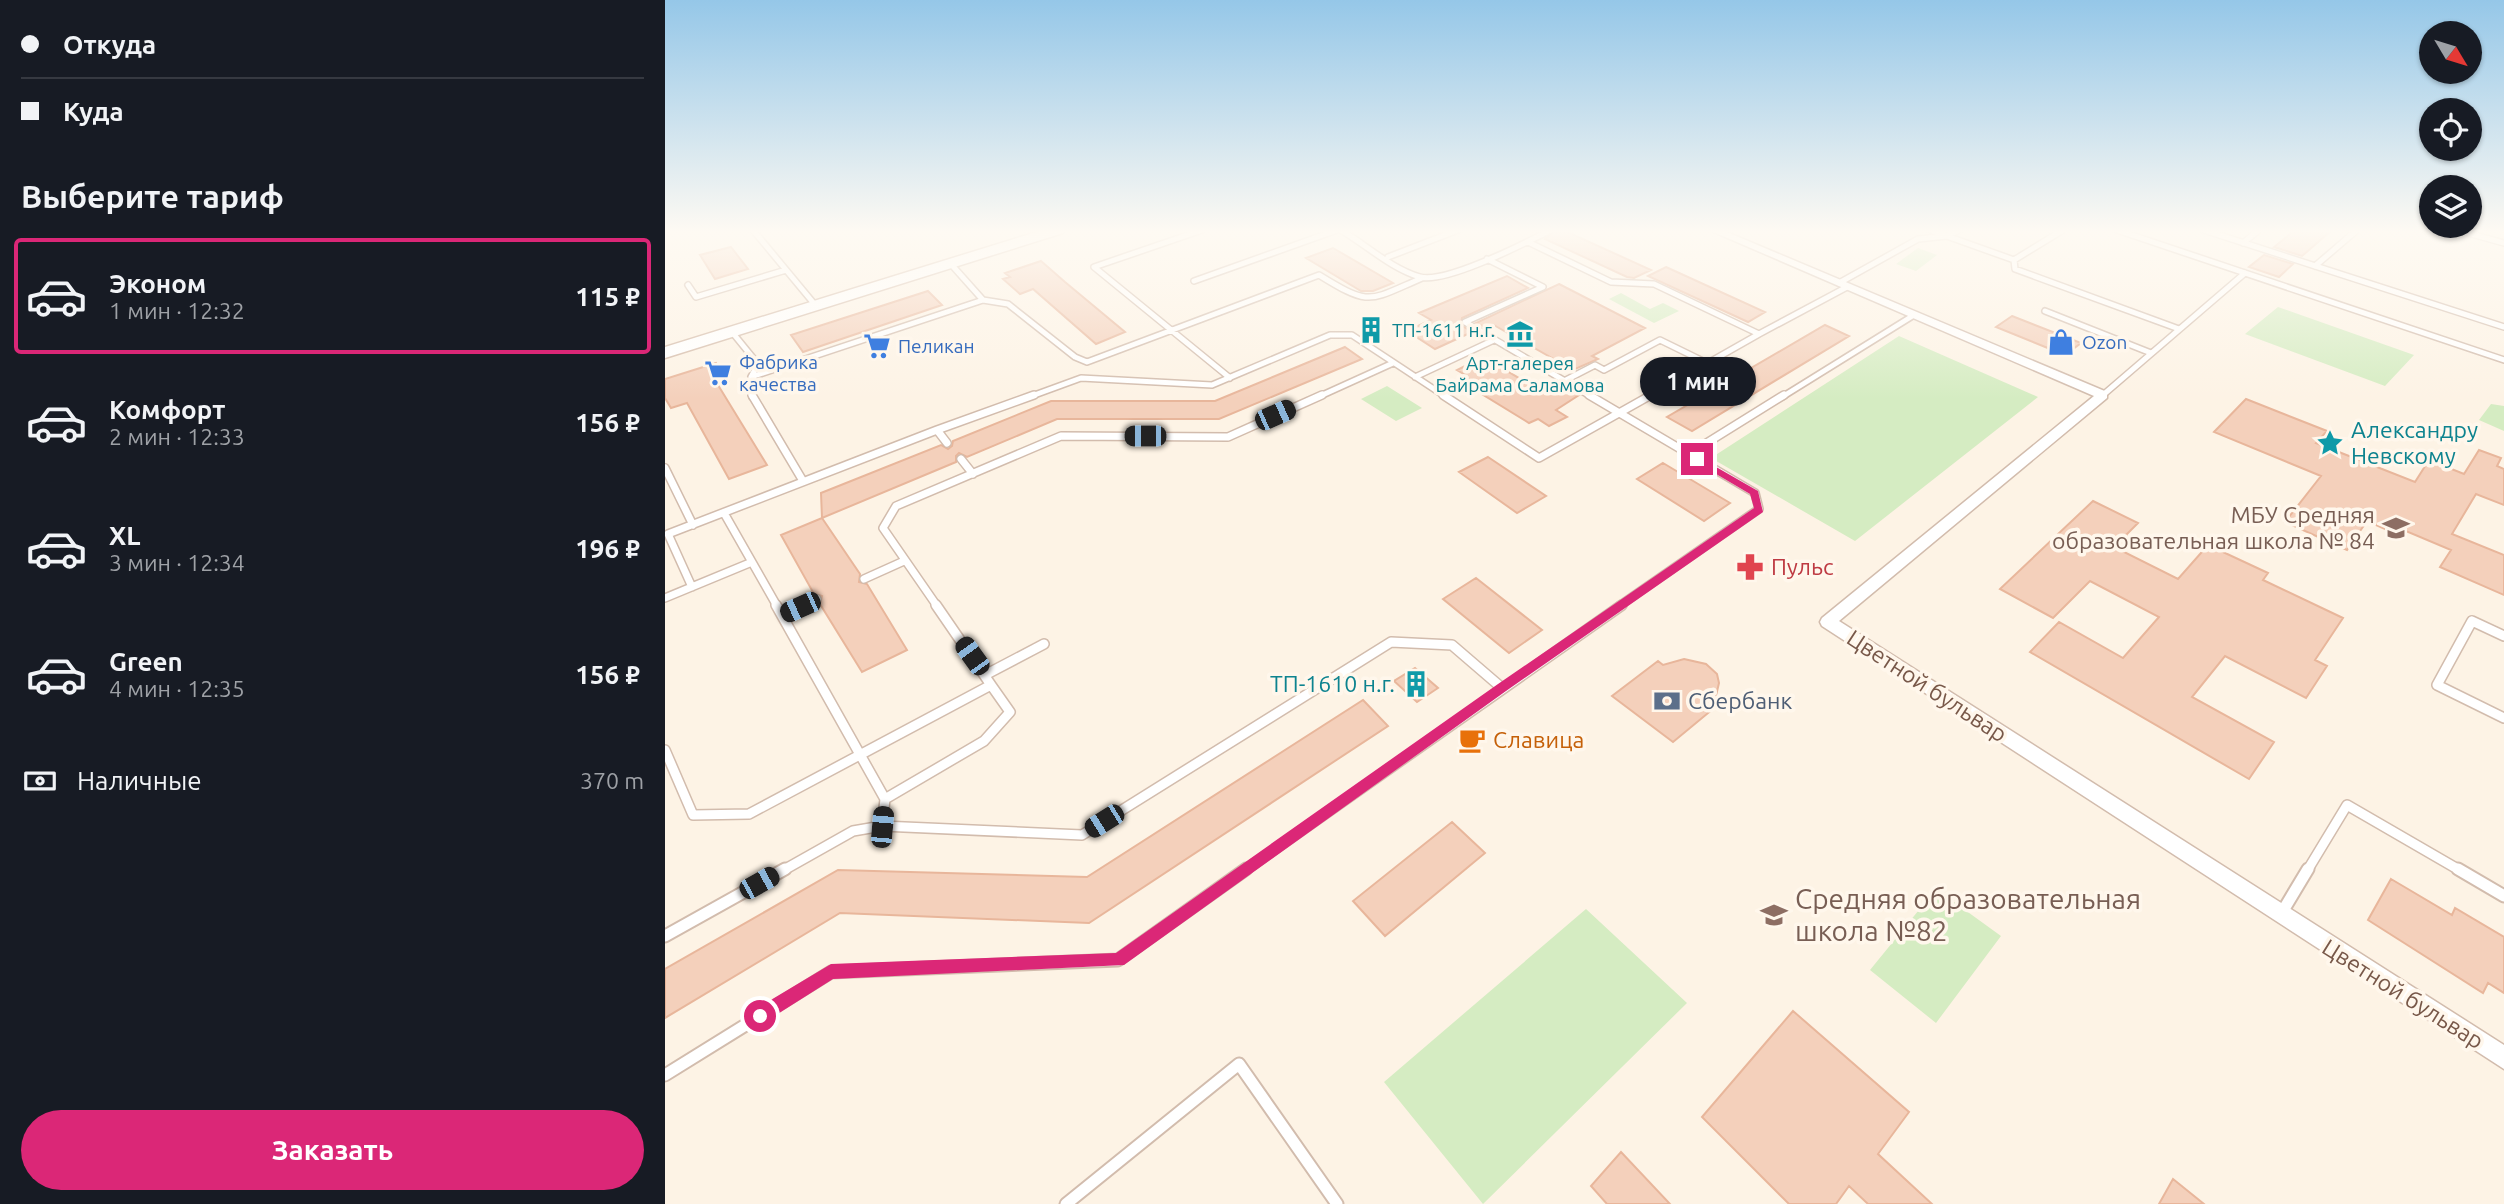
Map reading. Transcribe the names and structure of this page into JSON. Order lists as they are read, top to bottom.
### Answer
{
  "streets": {
    "street": ["Цветной бульвар"]
  },
  "places": {
    "building": ["ТП-1611 н.г.", "ТП-1610 н.г."],
    "museum": ["Арт-галерея Байрама Саламова"],
    "shop": ["Ozon"],
    "supermarket": ["Пеликан", "Фабрика качества"],
    "place": ["Александру Невскому"],
    "school or university": ["МБУ Средняя образовательная школа № 84", "Средняя образовательная школа №82"],
    "pharmacy": ["Пульс"],
    "bank": ["Сбербанк"],
    "cafe": ["Славица"]
  },
  "north": "bottom right",
  "page": {
    "banner": ["Откуда", "Куда"],
    "heading": "Выберите тариф",
    "list": [
      {
        "name": "Эконом",
        "note": "1 мин · 12:32",
        "value": "115 ₽"
      },
      {
        "name": "Комфорт",
        "note": "2 мин · 12:33",
        "value": "156 ₽"
      },
      {
        "name": "XL",
        "note": "3 мин · 12:34",
        "value": "196 ₽"
      },
      {
        "name": "Green",
        "note": "4 мин · 12:35",
        "value": "156 ₽"
      }
    ],
    "bubble": "1 мин",
    "pay": ["Наличные", "370 m"],
    "buttons": "Заказать"
  }
}
